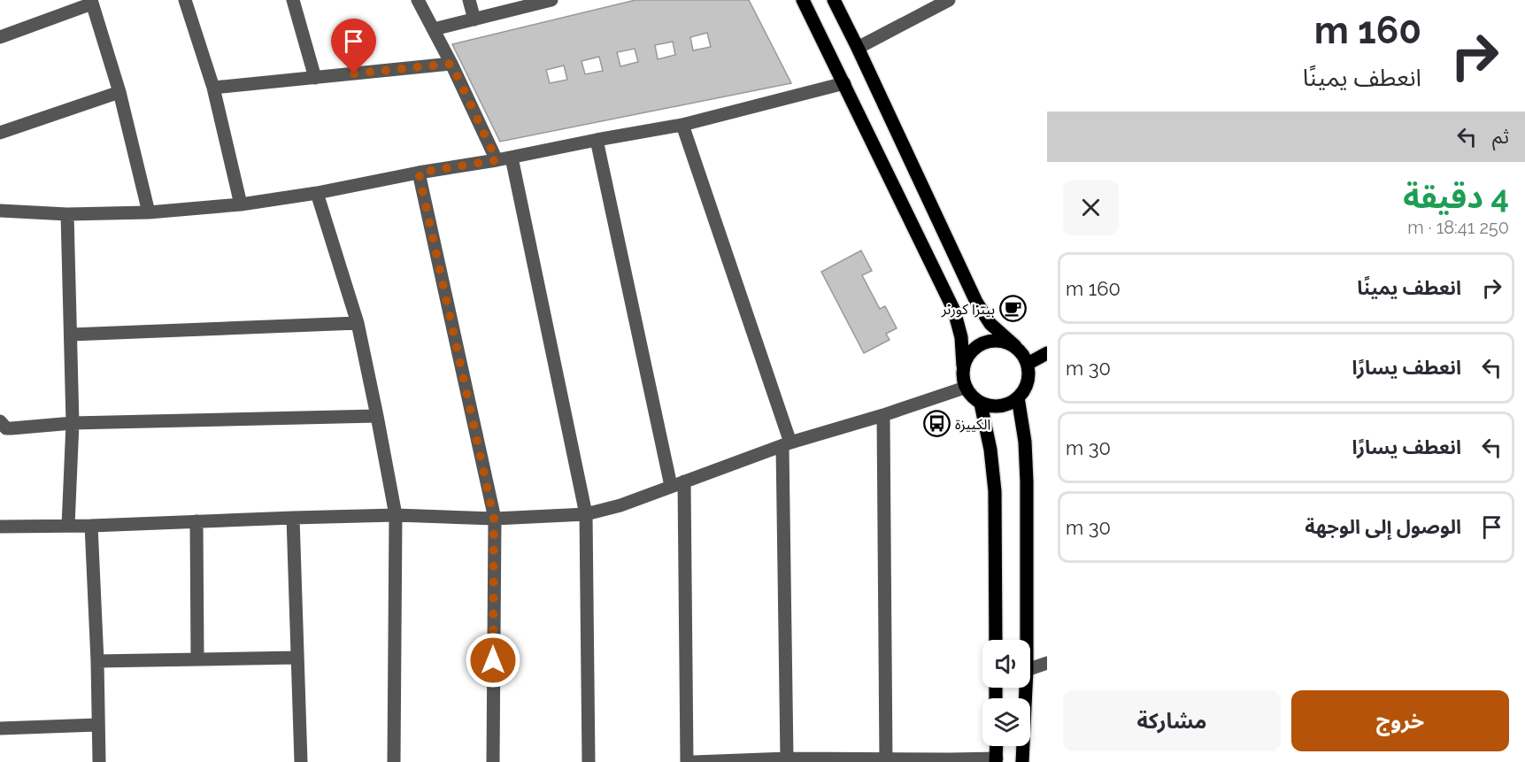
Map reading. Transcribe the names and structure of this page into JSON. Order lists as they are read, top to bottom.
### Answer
{
  "places": {
    "cafe": ["بيتزا كورنر"],
    "bus stop": ["الكييزة"]
  },
  "page": {
    "turn": ["160 m", "انعطف يمينًا"],
    "then": "ثم",
    "heading": ["4 دقيقة", "250 m · 18:41"],
    "list": [
      {
        "name": "انعطف يمينًا",
        "value": "160 m"
      },
      {
        "name": "انعطف يسارًا",
        "value": "30 m"
      },
      {
        "name": "انعطف يسارًا",
        "value": "30 m"
      },
      {
        "name": "الوصول إلى الوجهة",
        "value": "30 m"
      }
    ],
    "buttons": ["خروج", "مشاركة"]
  }
}
